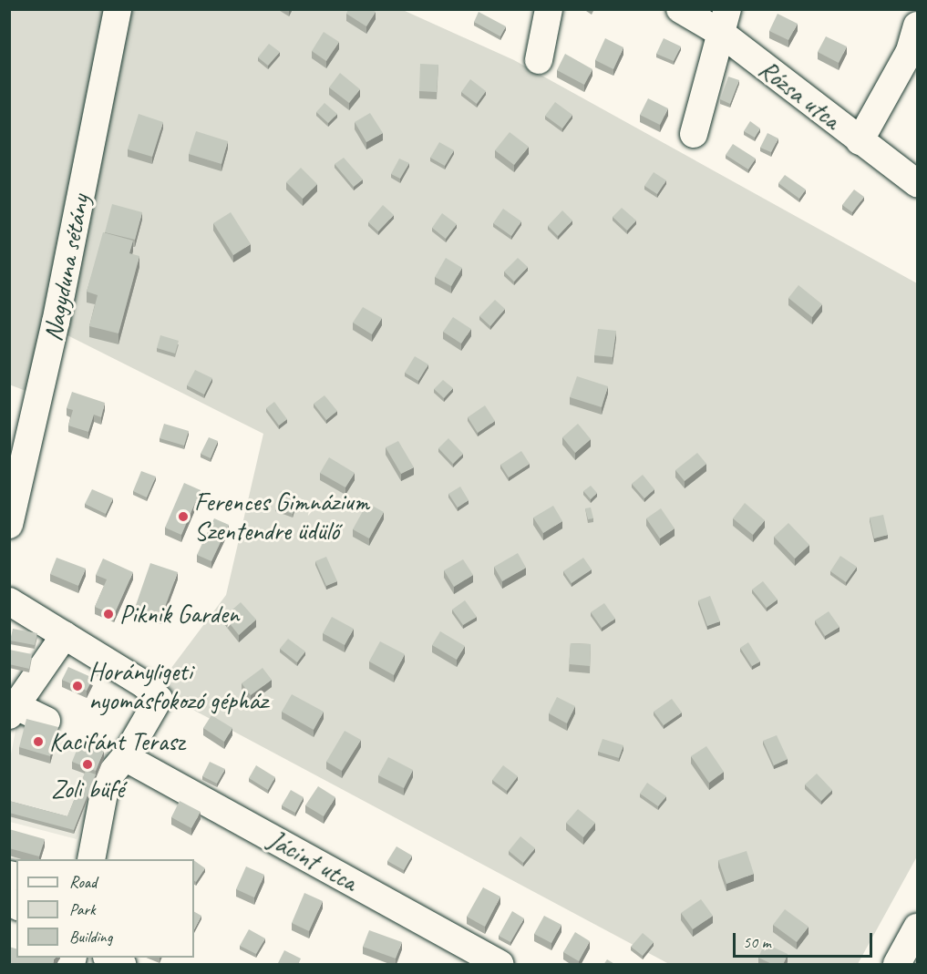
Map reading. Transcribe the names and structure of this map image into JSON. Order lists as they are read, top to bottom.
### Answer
{
  "streets": {
    "street": ["Rózsa utca", "Nagyduna sétány", "Jácint utca"]
  },
  "places": [
    "Ferences Gimnázium Szentendre üdülő",
    "Piknik Garden",
    "Horányligeti nyomásfokozó gépház",
    "Kacifánt Terasz",
    "Zoli büfé"
  ],
  "legend": ["Road", "Park", "Building"],
  "scale_bar": "50 m"
}
